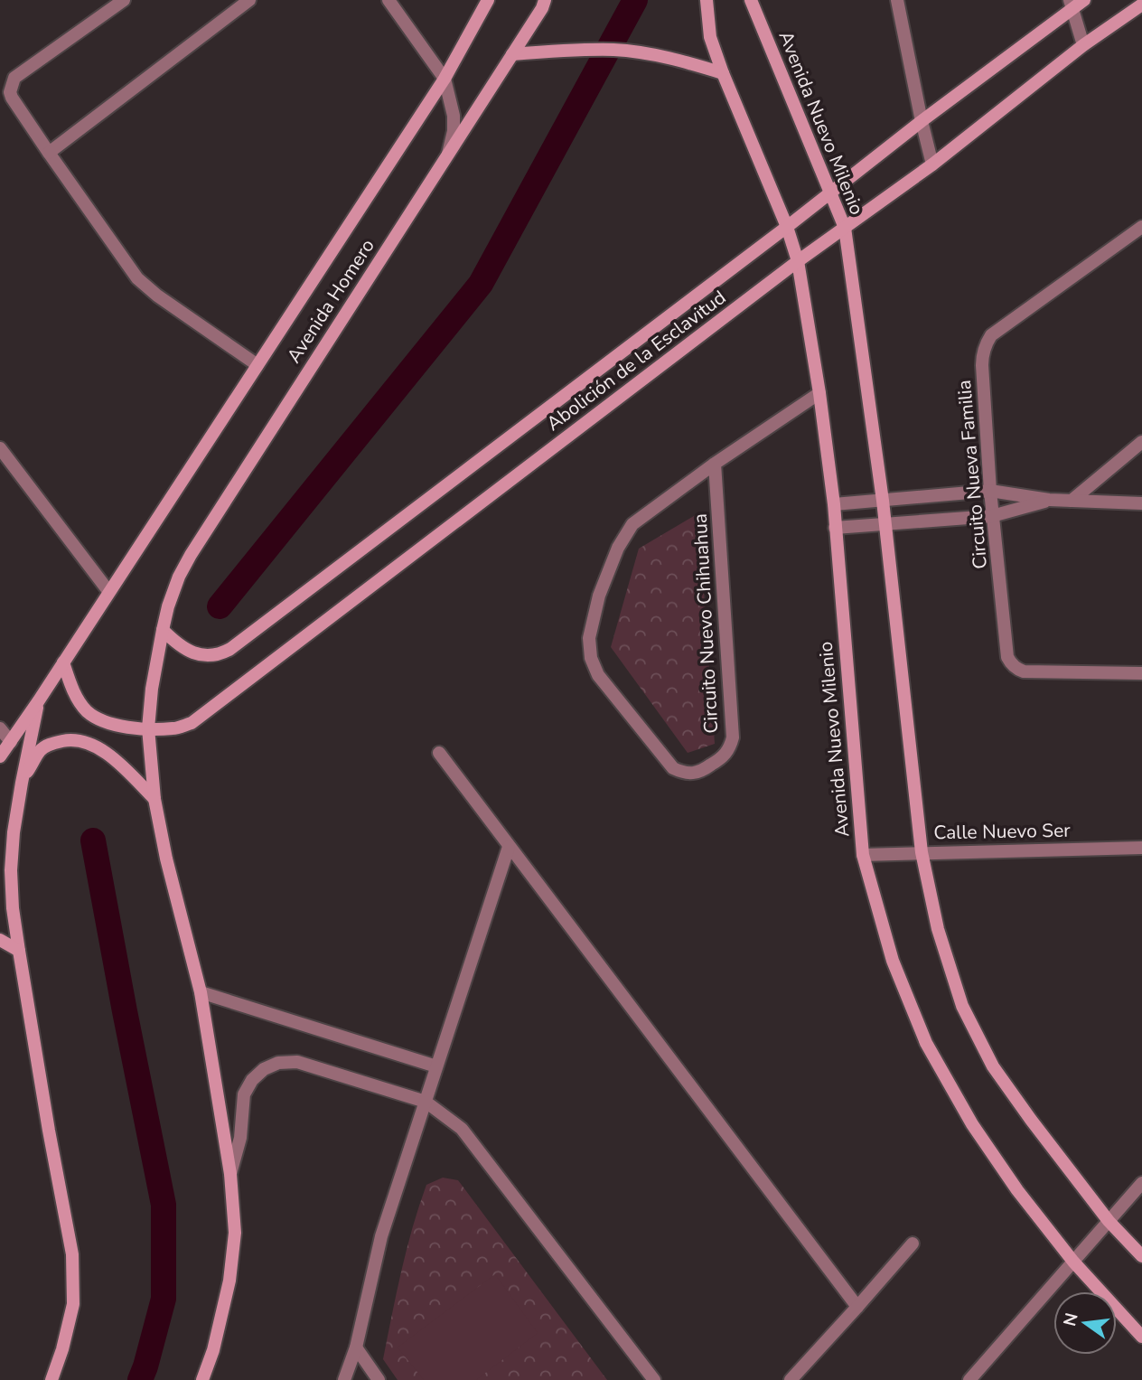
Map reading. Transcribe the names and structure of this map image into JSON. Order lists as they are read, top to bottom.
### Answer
{
  "streets": {
    "street": [
      "Avenida Nuevo Milenio",
      "Avenida Homero",
      "Abolición de la Esclavitud",
      "Circuito Nueva Familia",
      "Circuito Nuevo Chihuahua",
      "Calle Nuevo Ser"
    ]
  },
  "crossings": [
    ["Avenida Nuevo Milenio", "Abolición de la Esclavitud"],
    ["Avenida Nuevo Milenio", "Circuito Nuevo Chihuahua"],
    ["Avenida Nuevo Milenio", "Calle Nuevo Ser"],
    ["Avenida Homero", "Abolición de la Esclavitud"]
  ],
  "north": "left"
}
